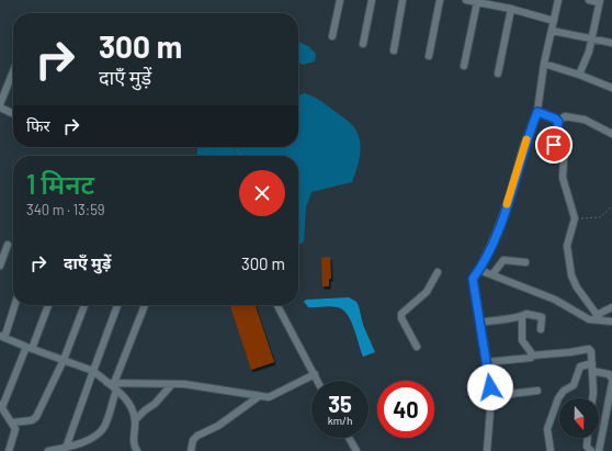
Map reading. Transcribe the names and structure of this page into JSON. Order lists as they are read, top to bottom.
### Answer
{
  "north": "bottom",
  "page": {
    "turn": ["300 m", "दाएँ मुड़ें"],
    "then": "फिर",
    "heading": ["1 मिनट", "340 m · 13:59"],
    "list": [
      {
        "name": "दाएँ मुड़ें",
        "value": "300 m"
      }
    ],
    "speed": "35 km/h",
    "limit": "40"
  }
}
